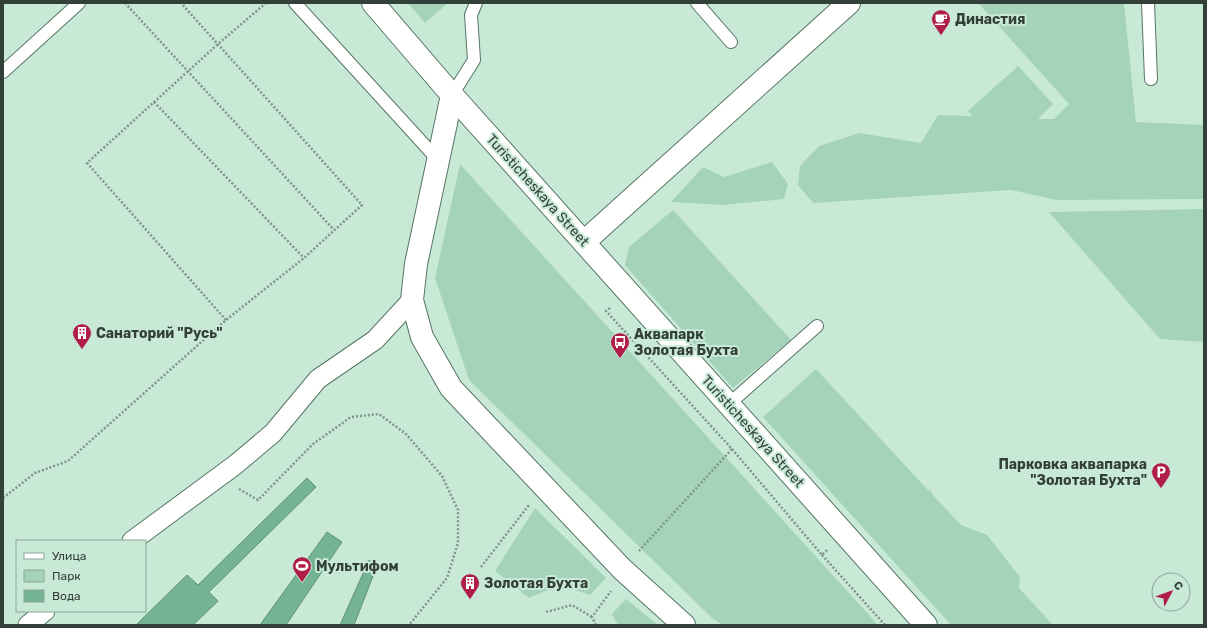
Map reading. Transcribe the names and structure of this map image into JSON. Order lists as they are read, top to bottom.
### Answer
{
  "streets": {
    "street": ["Turisticheskaya Street"]
  },
  "places": {
    "cafe": ["Династия"],
    "building": ["Санаторий \"Русь\"", "Золотая Бухта"],
    "bus stop": ["Аквапарк Золотая Бухта"],
    "parking": ["Парковка аквапарка \"Золотая Бухта\""],
    "sports": ["Мультифом"]
  },
  "legend": ["Улица", "Парк", "Вода"],
  "north": "top right"
}
